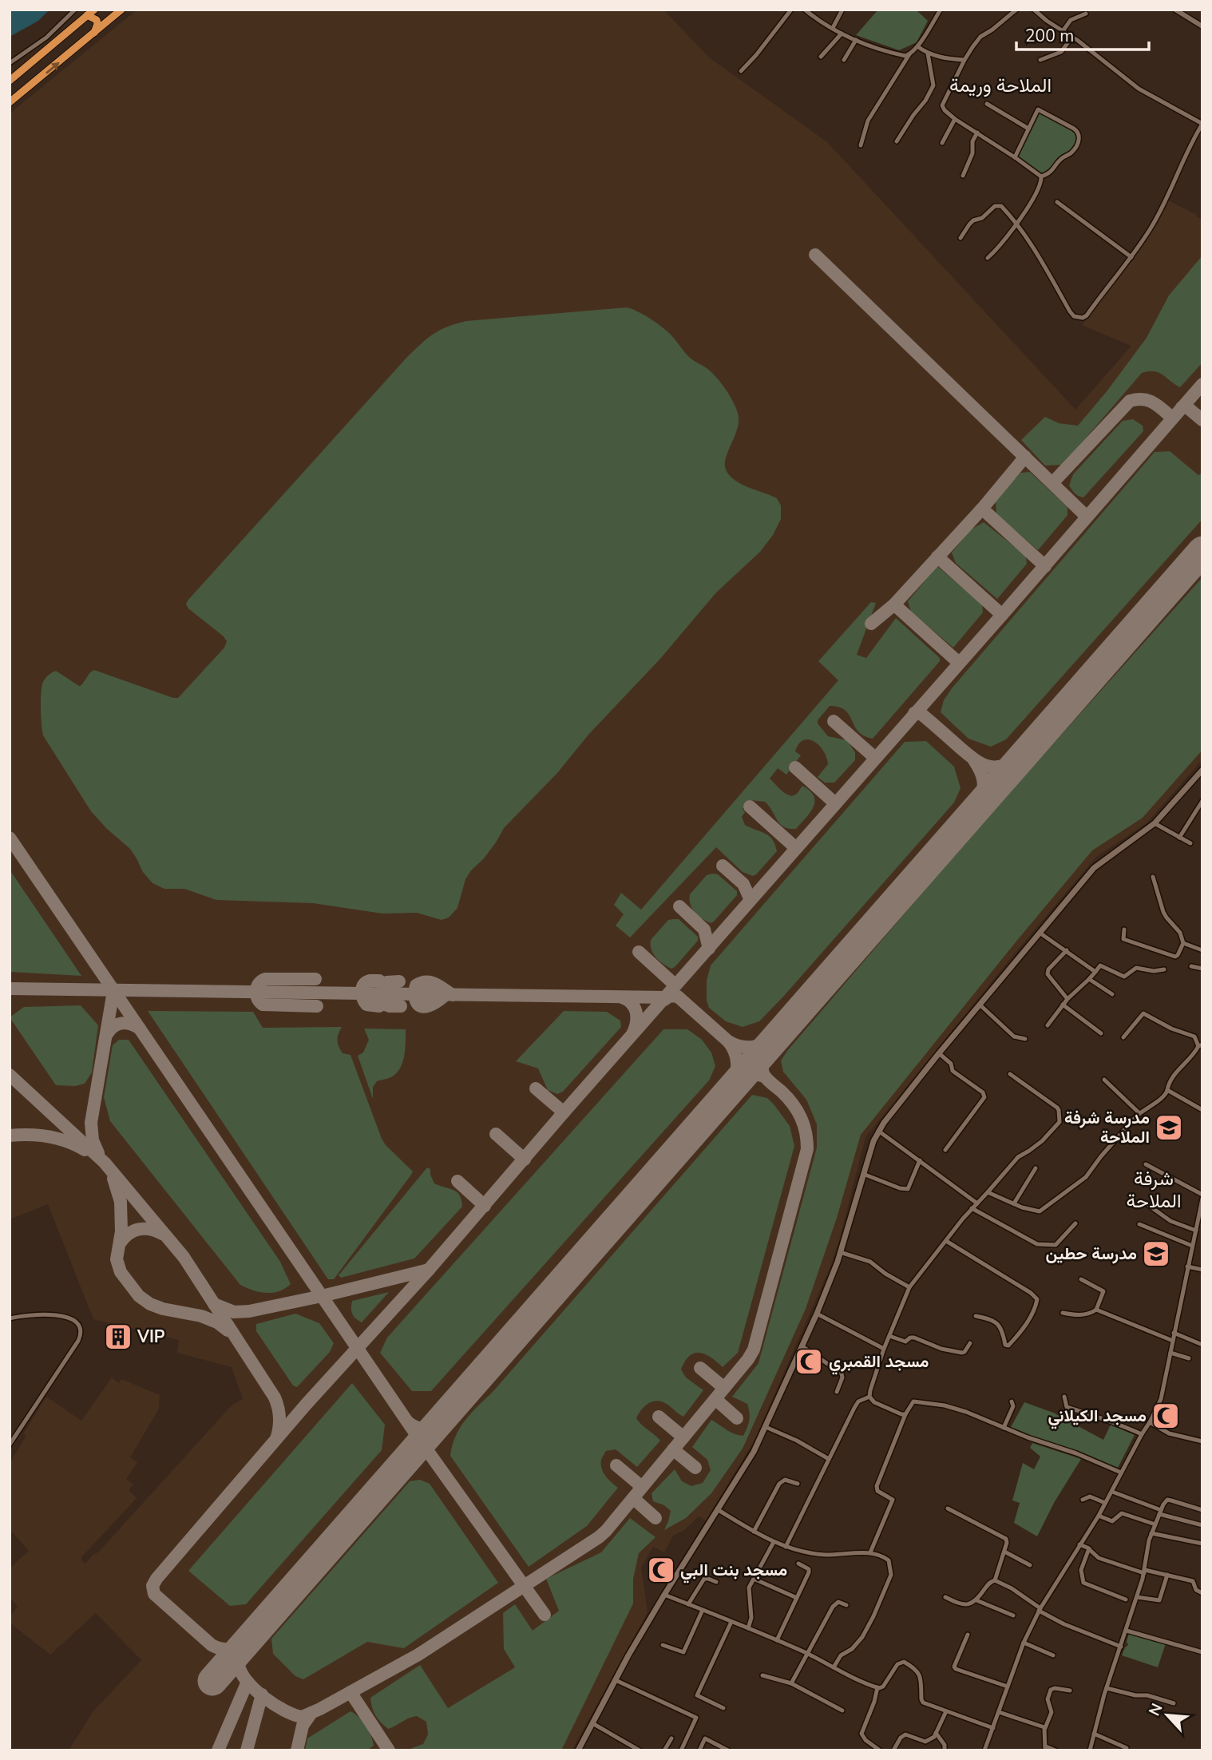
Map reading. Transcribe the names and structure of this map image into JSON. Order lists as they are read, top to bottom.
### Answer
{
  "districts": ["الملاحة وريمة", "شرفة الملاحة"],
  "places": {
    "school or university": ["مدرسة شرفة الملاحة", "مدرسة حطين"],
    "building": ["VIP"],
    "mosque": ["مسجد القمبري", "مسجد الكيلاني", "مسجد بنت البي"]
  },
  "scale_bar": "200 m",
  "north": "top left"
}
